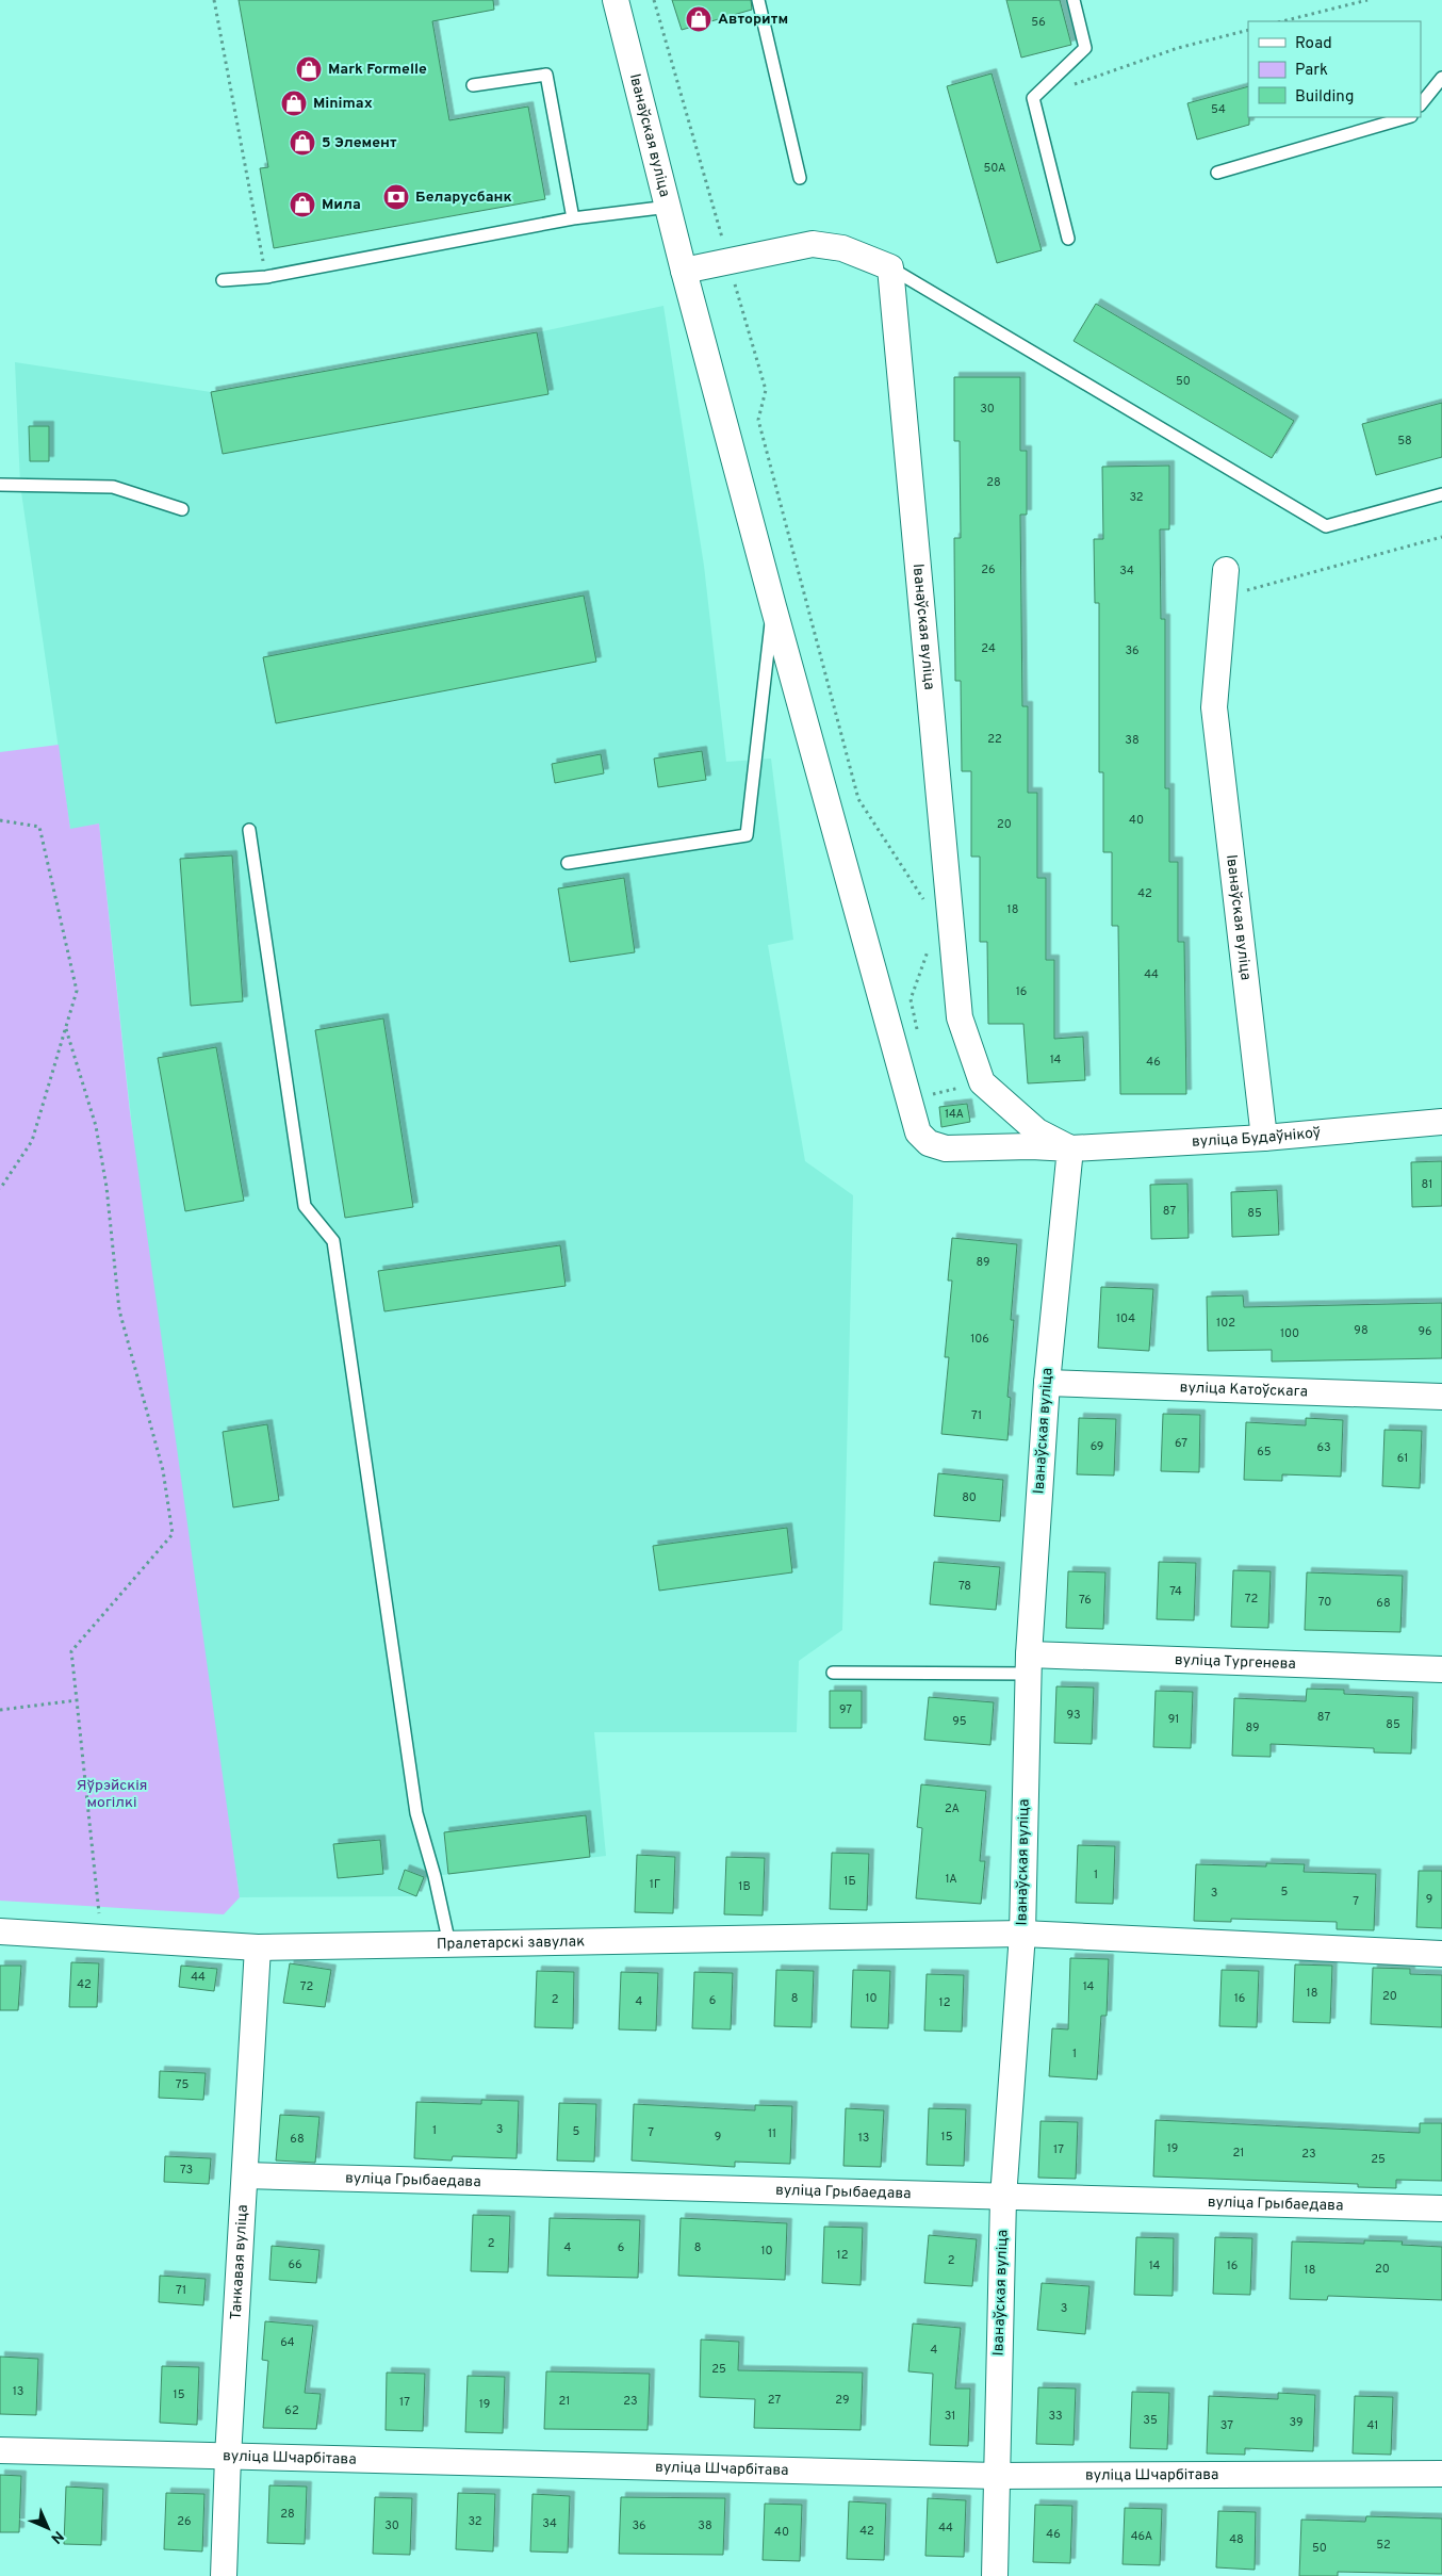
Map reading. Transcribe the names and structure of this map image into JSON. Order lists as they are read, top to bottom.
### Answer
{
  "streets": {
    "street": [
      "Іванаўская вуліца",
      "вуліца Будаўнікоў",
      "вуліца Катоўскага",
      "вуліца Тургенева",
      "Пралетарскі завулак",
      "вуліца Грыбаедава",
      "Танкавая вуліца",
      "вуліца Шчарбітава"
    ]
  },
  "crossings": [
    ["Іванаўская вуліца", "вуліца Будаўнікоў"],
    ["Іванаўская вуліца", "вуліца Катоўскага"],
    ["Іванаўская вуліца", "вуліца Тургенева"],
    ["Іванаўская вуліца", "Пралетарскі завулак"],
    ["Іванаўская вуліца", "вуліца Грыбаедава"],
    ["Іванаўская вуліца", "вуліца Шчарбітава"],
    ["Пралетарскі завулак", "Танкавая вуліца"],
    ["вуліца Грыбаедава", "Танкавая вуліца"],
    ["Танкавая вуліца", "вуліца Шчарбітава"]
  ],
  "parks": ["Яўрэйскія могілкі"],
  "places": {
    "shop": [
      "Авторитм",
      "Mark Formelle",
      "Minimax",
      "5 Элемент",
      "Мила"
    ],
    "bank": ["Беларусбанк"]
  },
  "house_numbers": [
    "56",
    "54",
    "50А",
    "50",
    "30",
    "58",
    "28",
    "32",
    "26",
    "34",
    "24",
    "36",
    "22",
    "38",
    "40",
    "20",
    "42",
    "18",
    "44",
    "16",
    "14",
    "46",
    "14А",
    "81",
    "87",
    "85",
    "89",
    "104",
    "102",
    "98",
    "96",
    "100",
    "106",
    "71",
    "67",
    "69",
    "63",
    "65",
    "61",
    "80",
    "78",
    "74",
    "72",
    "76",
    "70",
    "68",
    "97",
    "93",
    "87",
    "91",
    "95",
    "85",
    "89",
    "2А",
    "1",
    "1А",
    "1Б",
    "1Г",
    "1В",
    "5",
    "3",
    "9",
    "7",
    "44",
    "42",
    "72",
    "14",
    "18",
    "20",
    "8",
    "10",
    "16",
    "2",
    "6",
    "4",
    "12",
    "1",
    "75",
    "3",
    "1",
    "5",
    "7",
    "11",
    "9",
    "15",
    "13",
    "68",
    "19",
    "17",
    "21",
    "23",
    "25",
    "73",
    "2",
    "4",
    "6",
    "8",
    "10",
    "12",
    "2",
    "66",
    "14",
    "16",
    "20",
    "18",
    "71",
    "3",
    "64",
    "4",
    "25",
    "13",
    "15",
    "27",
    "29",
    "21",
    "23",
    "17",
    "19",
    "62",
    "31",
    "33",
    "35",
    "39",
    "37",
    "41",
    "28",
    "26",
    "32",
    "34",
    "30",
    "36",
    "38",
    "44",
    "42",
    "40",
    "46",
    "46А",
    "48",
    "52",
    "50"
  ],
  "legend": ["Road", "Park", "Building"],
  "north": "bottom right"
}
